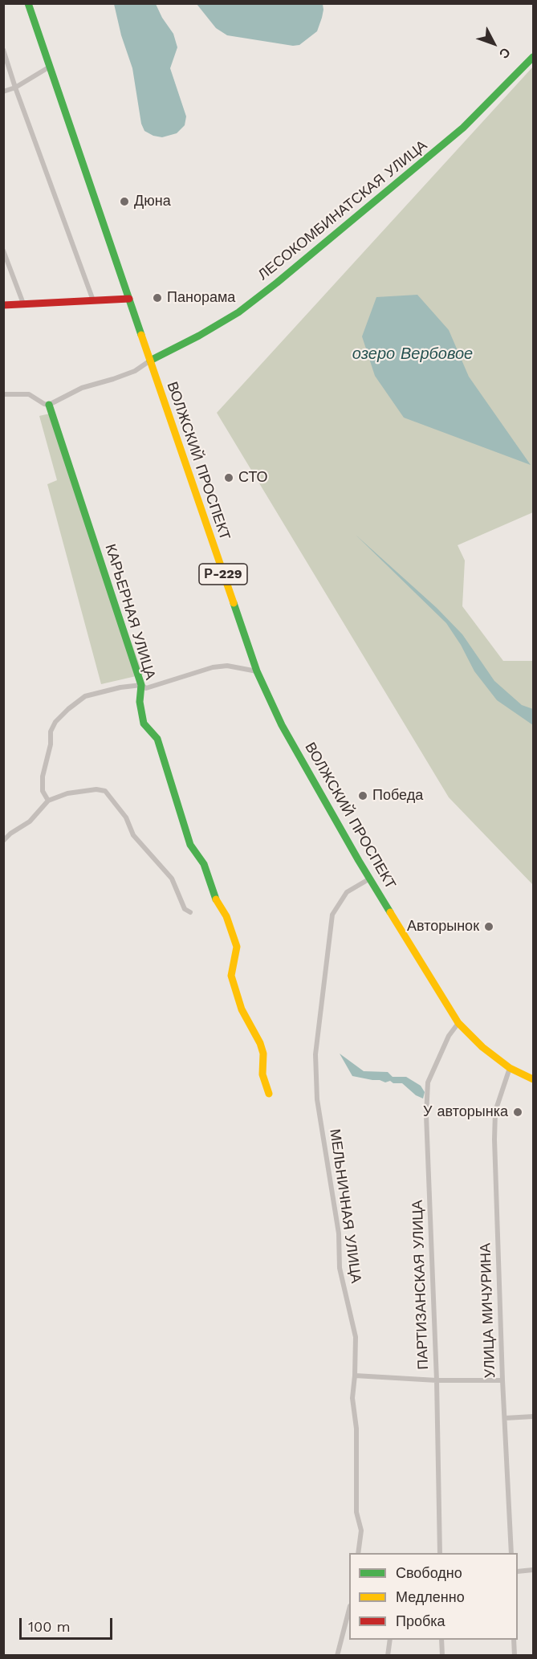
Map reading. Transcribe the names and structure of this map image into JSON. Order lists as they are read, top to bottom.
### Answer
{
  "streets": {
    "street": [
      "ЛЕСОКОМБИНАТСКАЯ УЛИЦА",
      "ВОЛЖСКИЙ ПРОСПЕКТ",
      "Р-229",
      "КАРЬЕРНАЯ УЛИЦА",
      "МЕЛЬНИЧНАЯ УЛИЦА",
      "ПАРТИЗАНСКАЯ УЛИЦА",
      "УЛИЦА МИЧУРИНА"
    ]
  },
  "crossings": [
    ["ЛЕСОКОМБИНАТСКАЯ УЛИЦА", "ВОЛЖСКИЙ ПРОСПЕКТ"],
    ["ВОЛЖСКИЙ ПРОСПЕКТ", "МЕЛЬНИЧНАЯ УЛИЦА"],
    ["ВОЛЖСКИЙ ПРОСПЕКТ", "ПАРТИЗАНСКАЯ УЛИЦА"],
    ["ВОЛЖСКИЙ ПРОСПЕКТ", "УЛИЦА МИЧУРИНА"]
  ],
  "water": ["озеро Вербовое"],
  "places": [
    "Дюна",
    "Панорама",
    "СТО",
    "Победа",
    "Авторынок",
    "У авторынка"
  ],
  "legend": ["Свободно", "Медленно", "Пробка"],
  "scale_bar": "100 m",
  "north": "bottom right"
}
